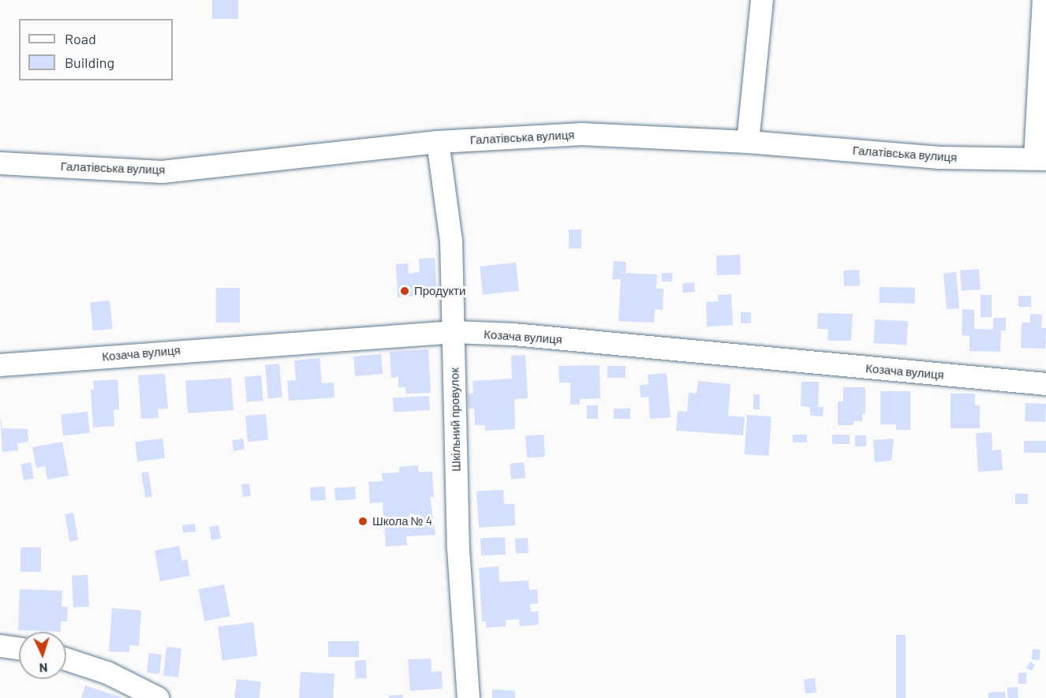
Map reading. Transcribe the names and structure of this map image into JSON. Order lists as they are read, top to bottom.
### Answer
{
  "streets": {
    "street": ["Галатівська вулиця", "Козача вулиця", "Шкільний провулок"]
  },
  "crossings": [
    ["Галатівська вулиця", "Шкільний провулок"],
    ["Козача вулиця", "Шкільний провулок"]
  ],
  "places": ["Продукти", "Школа № 4"],
  "legend": ["Road", "Building"],
  "north": "bottom"
}
